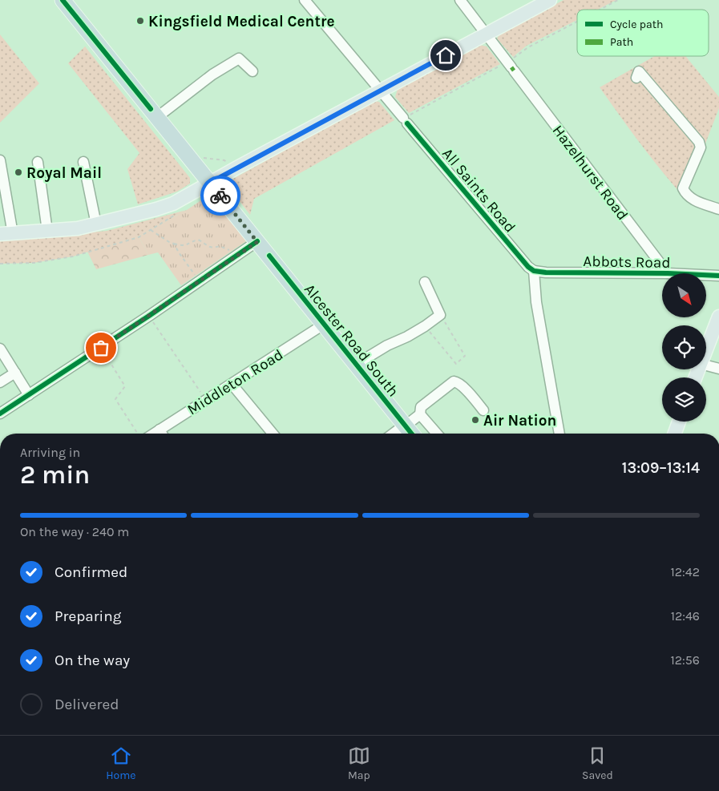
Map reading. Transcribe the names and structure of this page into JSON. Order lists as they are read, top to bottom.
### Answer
{
  "streets": {
    "highway": ["Alcester Road South"],
    "street": [
      "Hazelhurst Road",
      "All Saints Road",
      "Abbots Road",
      "Middleton Road"
    ]
  },
  "crossings": [
    ["Hazelhurst Road", "Abbots Road"],
    ["All Saints Road", "Abbots Road"],
    ["Alcester Road South", "Middleton Road"]
  ],
  "places": ["Kingsfield Medical Centre", "Royal Mail", "Air Nation"],
  "legend": ["Cycle path", "Path"],
  "north": "bottom right",
  "page": {
    "heading": ["2 min", "Arriving in", "13:09–13:14"],
    "bar": "On the way · 240 m",
    "list": [
      ["Confirmed", "12:42"],
      ["Preparing", "12:46"],
      ["On the way", "12:56"],
      "Delivered"
    ],
    "tabs": ["Home", "Map", "Saved"]
  }
}
